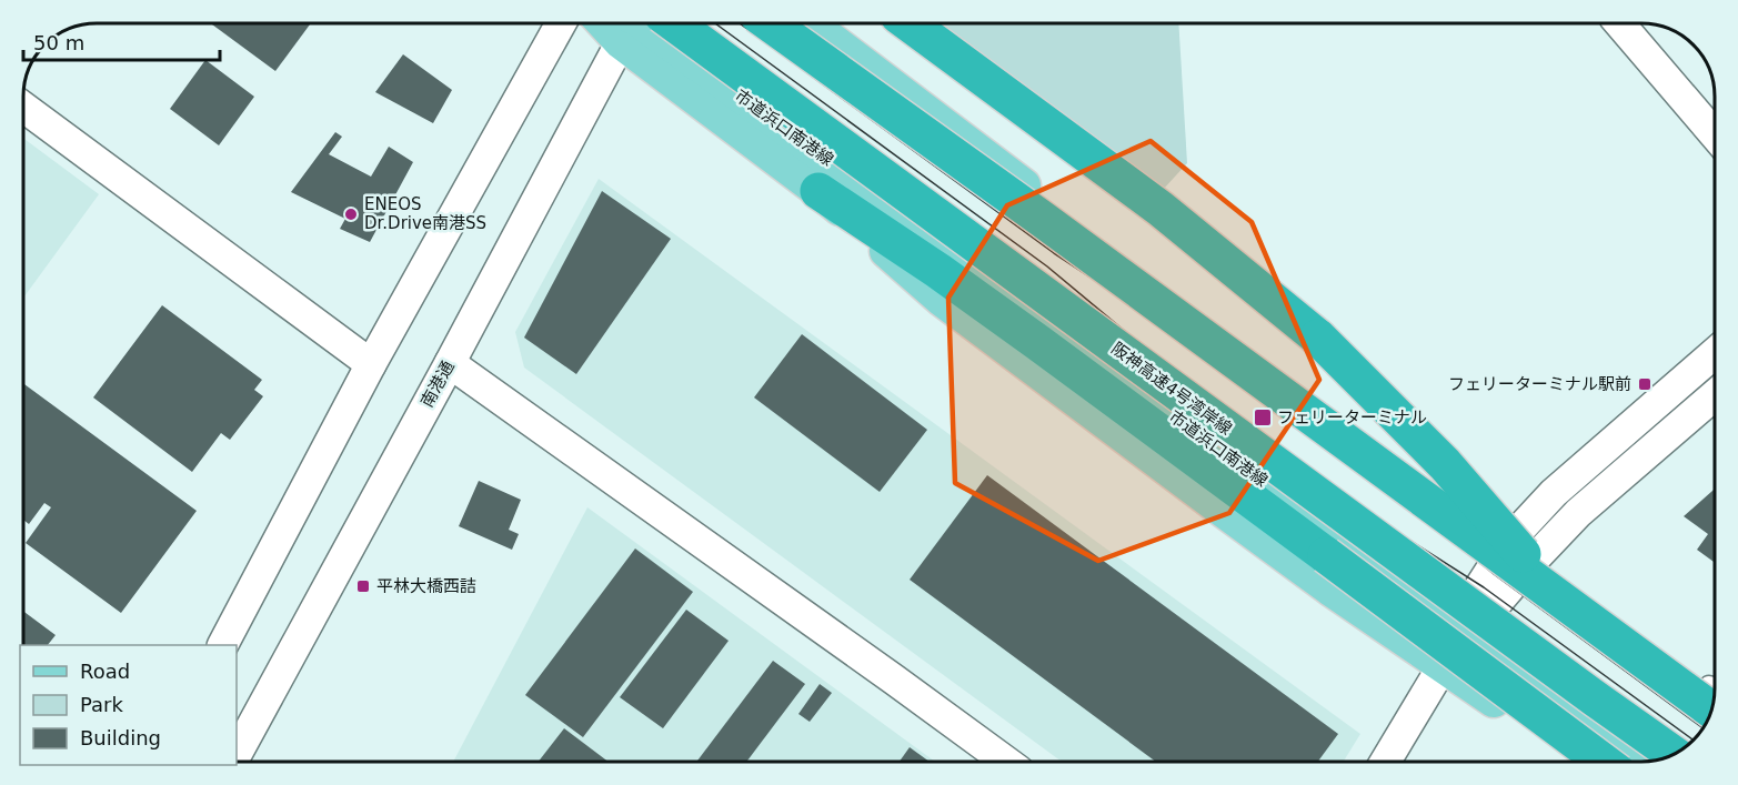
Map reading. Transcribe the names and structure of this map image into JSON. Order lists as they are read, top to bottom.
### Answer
{
  "streets": {
    "highway": ["阪神高速4号湾岸線"],
    "main road": ["市道浜口南港線"],
    "street": ["南港通"]
  },
  "places": {
    "other": ["ENEOS Dr.Drive南港SS"],
    "transit": ["フェリーターミナル駅前", "フェリーターミナル", "平林大橋西詰"]
  },
  "legend": ["Road", "Park", "Building"],
  "scale_bar": "50 m"
}
